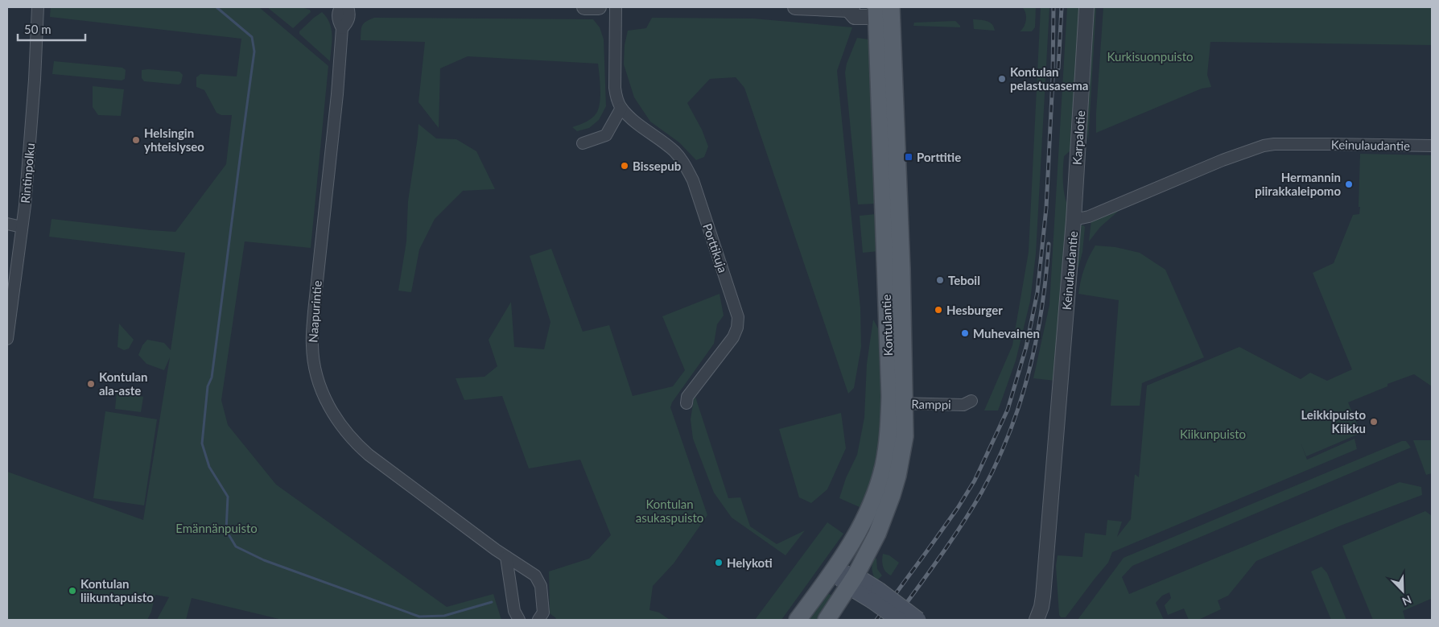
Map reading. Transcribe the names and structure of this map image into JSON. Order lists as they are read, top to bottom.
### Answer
{
  "streets": {
    "main road": ["Kontulantie"],
    "street": [
      "Karpalotie",
      "Keinulaudantie",
      "Rintinpolku",
      "Porttikuja",
      "Naapurintie",
      "Ramppi"
    ]
  },
  "crossings": [
    ["Karpalotie", "Keinulaudantie"],
    ["Kontulantie", "Ramppi"]
  ],
  "parks": [
    "Kurkisuonpuisto",
    "Kiikunpuisto",
    "Kontulan asukaspuisto",
    "Emännänpuisto"
  ],
  "places": {
    "other": [
      "Kontulan pelastusasema",
      "Helsingin yhteislyseo",
      "Bissepub",
      "Hermannin piirakkaleipomo",
      "Teboil",
      "Hesburger",
      "Muhevainen",
      "Kontulan ala-aste",
      "Leikkipuisto Kiikku",
      "Helykoti",
      "Kontulan liikuntapuisto"
    ],
    "transit": ["Porttitie"]
  },
  "scale_bar": "50 m",
  "north": "bottom right"
}
